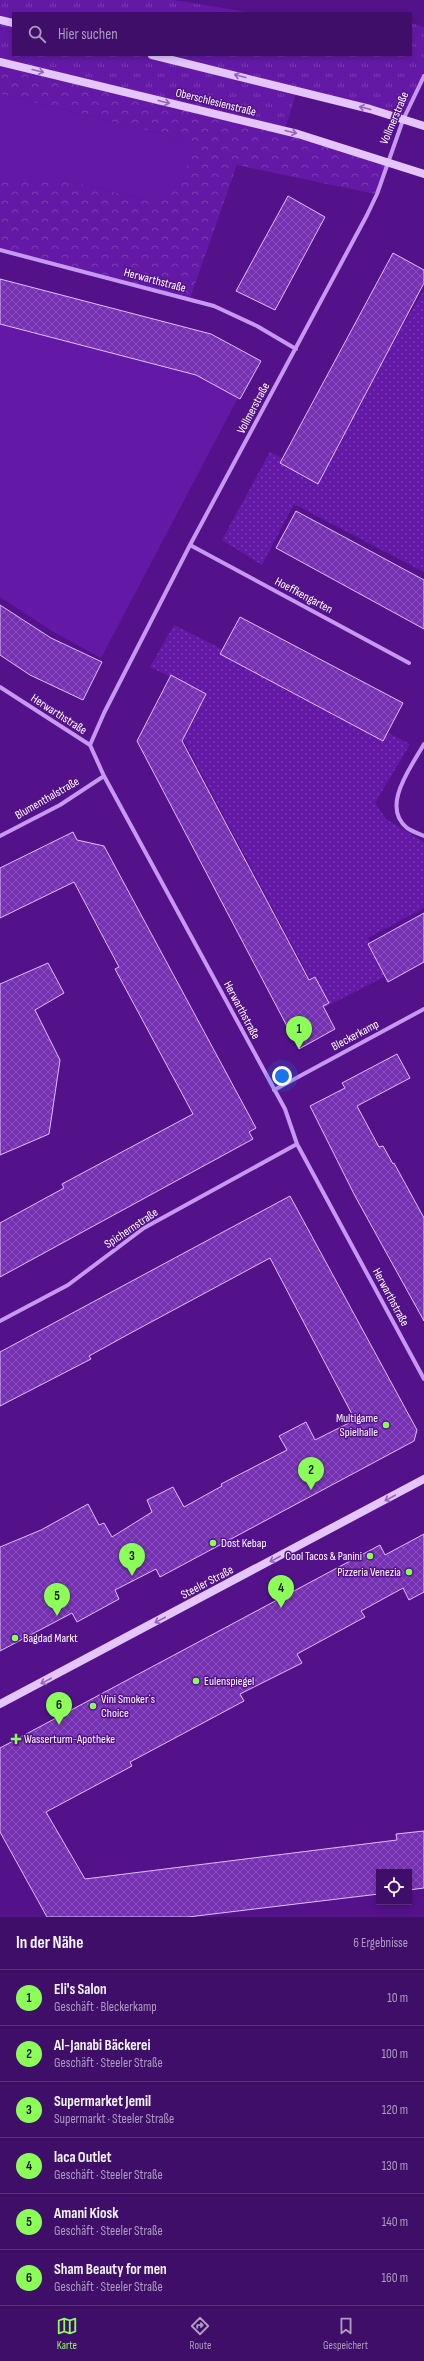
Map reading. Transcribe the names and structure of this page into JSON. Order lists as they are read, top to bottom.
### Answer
{
  "streets": {
    "main road": ["Oberschlesienstraße", "Steeler Straße"],
    "street": [
      "Vollmerstraße",
      "Herwarthstraße",
      "Hoeffkengarten",
      "Blumenthalstraße",
      "Bleckerkamp",
      "Spichernstraße"
    ]
  },
  "crossings": [
    ["Oberschlesienstraße", "Vollmerstraße"],
    ["Vollmerstraße", "Herwarthstraße"],
    ["Vollmerstraße", "Hoeffkengarten"],
    ["Herwarthstraße", "Blumenthalstraße"],
    ["Herwarthstraße", "Bleckerkamp"],
    ["Herwarthstraße", "Spichernstraße"]
  ],
  "one_way": ["Steeler Straße"],
  "places": {
    "other": [
      "Multigame Spielhalle",
      "Dost Kebap",
      "Cool Tacos & Panini",
      "Pizzeria Venezia",
      "Bagdad Markt",
      "Eulenspiegel",
      "Vini Smoker´s Choice"
    ],
    "health": ["Wasserturm-Apotheke"]
  },
  "page": {
    "search": "Hier suchen",
    "pins": [
      "1",
      "2",
      "3",
      "4",
      "5",
      "6"
    ],
    "heading": ["In der Nähe", "6 Ergebnisse"],
    "list": [
      {
        "mark": "1",
        "name": "Eli's Salon",
        "note": "Geschäft · Bleckerkamp",
        "value": "10 m"
      },
      {
        "mark": "2",
        "name": "Al-Janabi Bäckerei",
        "note": "Geschäft · Steeler Straße",
        "value": "100 m"
      },
      {
        "mark": "3",
        "name": "Supermarket Jemil",
        "note": "Supermarkt · Steeler Straße",
        "value": "120 m"
      },
      {
        "mark": "4",
        "name": "laca Outlet",
        "note": "Geschäft · Steeler Straße",
        "value": "130 m"
      },
      {
        "mark": "5",
        "name": "Amani Kiosk",
        "note": "Geschäft · Steeler Straße",
        "value": "140 m"
      },
      {
        "mark": "6",
        "name": "Sham Beauty for men",
        "note": "Geschäft · Steeler Straße",
        "value": "160 m"
      }
    ],
    "nav": ["Karte", "Route", "Gespeichert"]
  }
}
